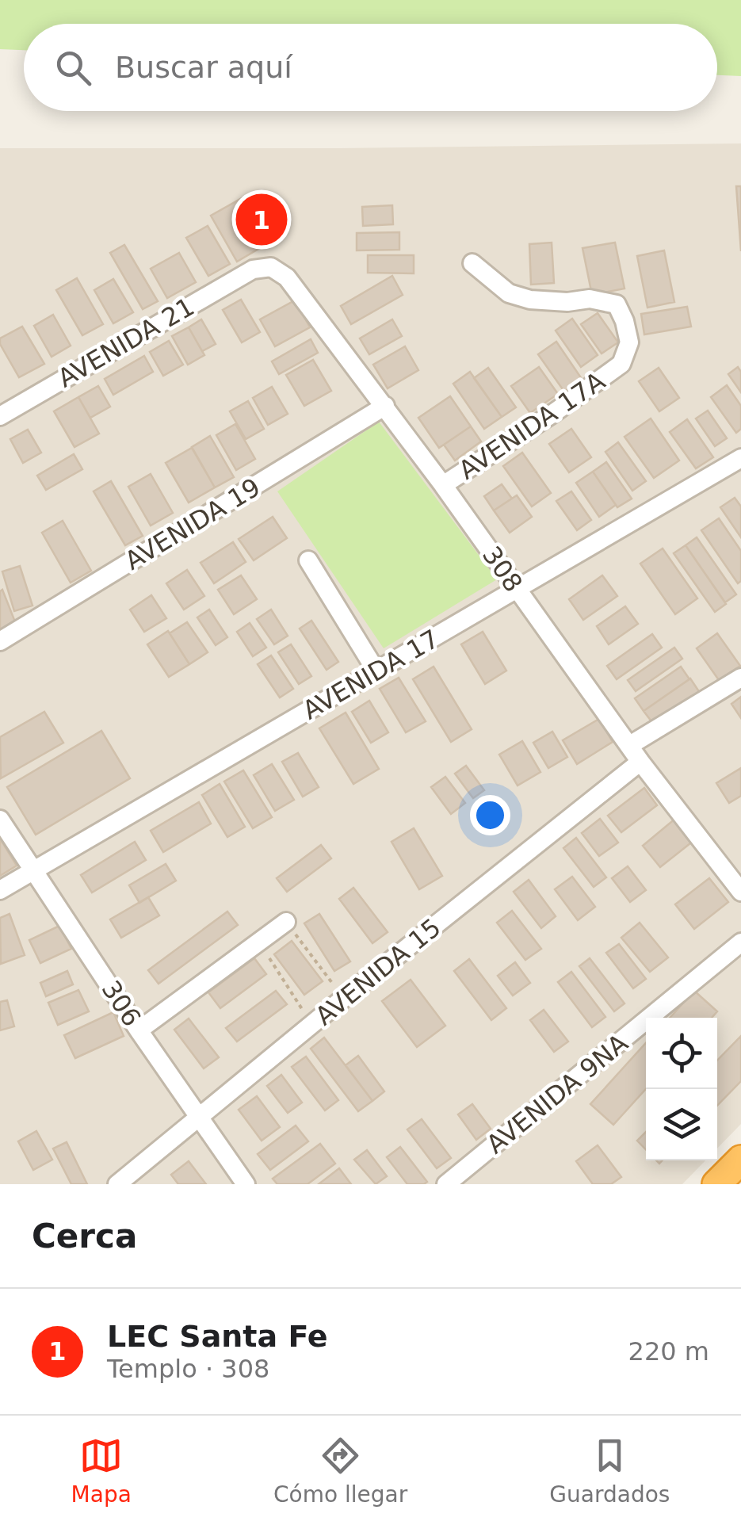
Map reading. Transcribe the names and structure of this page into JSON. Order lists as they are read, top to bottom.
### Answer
{
  "streets": {
    "street": [
      "AVENIDA 21",
      "AVENIDA 17A",
      "AVENIDA 19",
      "308",
      "AVENIDA 17",
      "AVENIDA 15",
      "306",
      "AVENIDA 9NA"
    ]
  },
  "crossings": [
    ["AVENIDA 21", "308"],
    ["AVENIDA 17A", "308"],
    ["AVENIDA 19", "308"],
    ["308", "AVENIDA 17"],
    ["308", "AVENIDA 15"],
    ["AVENIDA 17", "306"],
    ["AVENIDA 15", "306"]
  ],
  "page": {
    "search": "Buscar aquí",
    "pins": "1",
    "heading": "Cerca",
    "list": [
      {
        "mark": "1",
        "name": "LEC Santa Fe",
        "note": "Templo · 308",
        "value": "220 m"
      }
    ],
    "nav": ["Mapa", "Cómo llegar", "Guardados"]
  }
}
